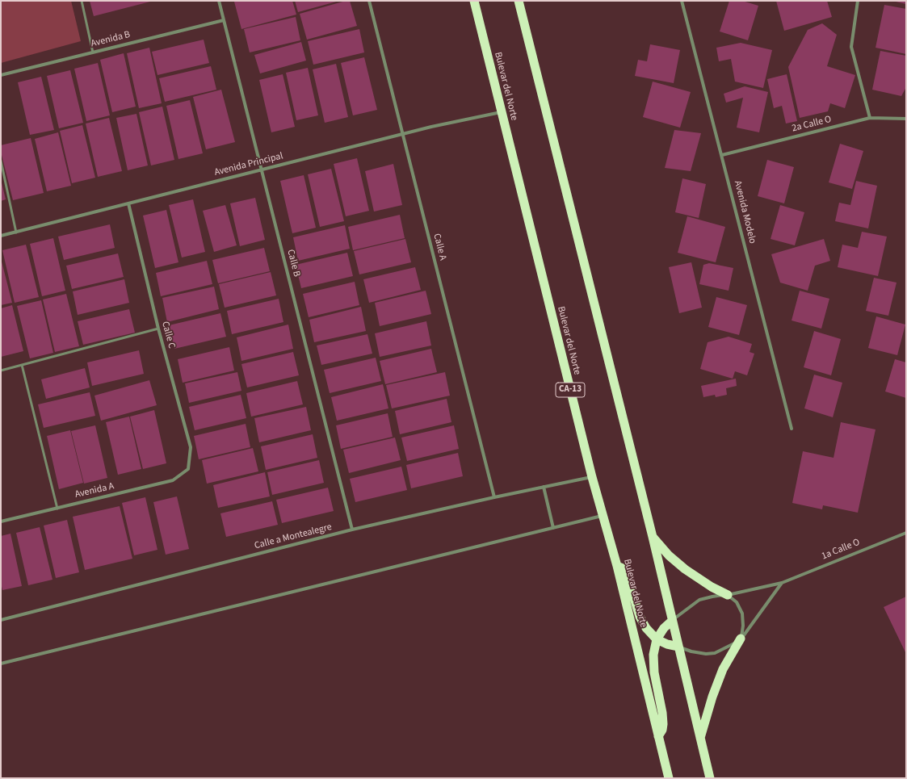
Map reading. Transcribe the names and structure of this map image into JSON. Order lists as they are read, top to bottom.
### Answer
{
  "streets": {
    "highway": ["Bulevar del Norte", "CA-13"],
    "street": [
      "Avenida B",
      "2a Calle O",
      "Avenida Principal",
      "Avenida Modelo",
      "Calle A",
      "Calle B",
      "Calle C",
      "Avenida A",
      "Calle a Montealegre",
      "1a Calle O"
    ]
  },
  "crossings": [
    ["Avenida B", "Calle B"],
    ["Bulevar del Norte", "Avenida Principal"],
    ["Bulevar del Norte", "Calle a Montealegre"],
    ["2a Calle O", "Avenida Modelo"],
    ["Avenida Principal", "Calle A"],
    ["Avenida Principal", "Calle B"],
    ["Avenida Principal", "Calle C"],
    ["Calle A", "Calle a Montealegre"],
    ["Calle B", "Calle a Montealegre"],
    ["Calle C", "Avenida A"]
  ]
}
